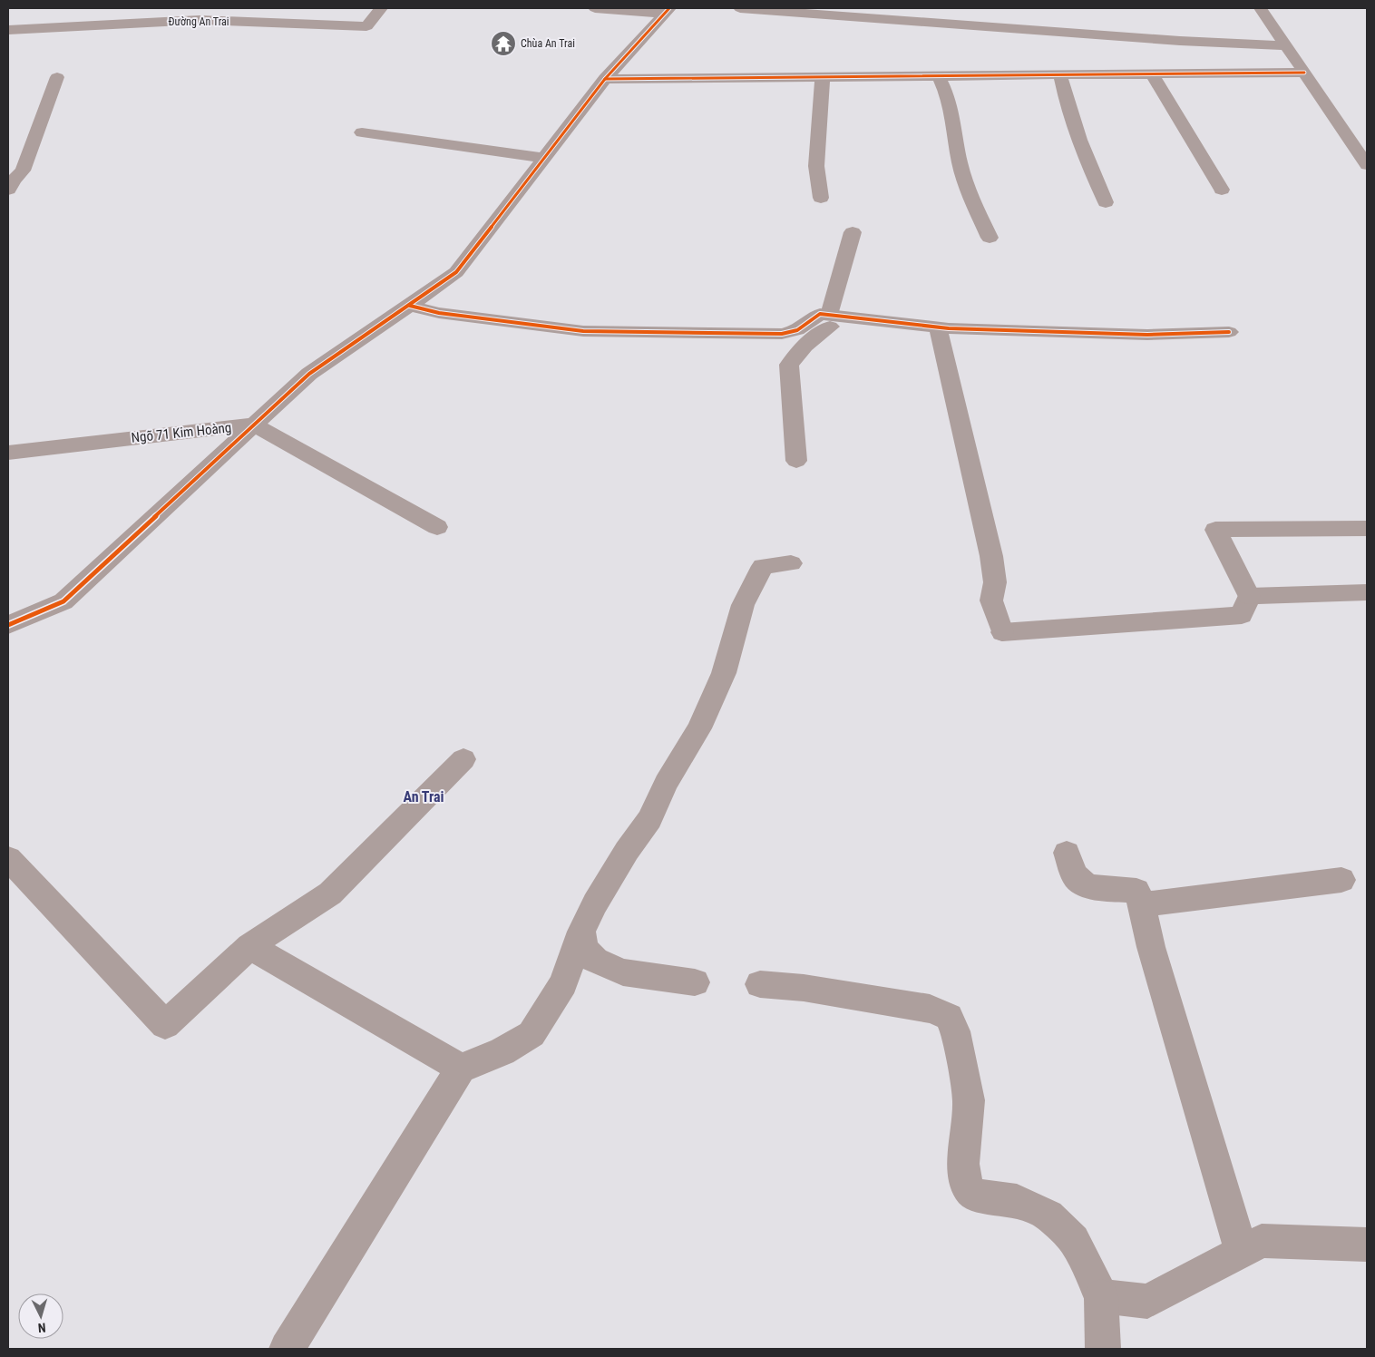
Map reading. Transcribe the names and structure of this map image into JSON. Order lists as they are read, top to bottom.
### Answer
{
  "streets": {
    "street": ["Đường An Trai", "Ngõ 71 Kim Hoàng"]
  },
  "districts": ["An Trai"],
  "places": {
    "temple": ["Chùa An Trai"]
  },
  "north": "bottom"
}
